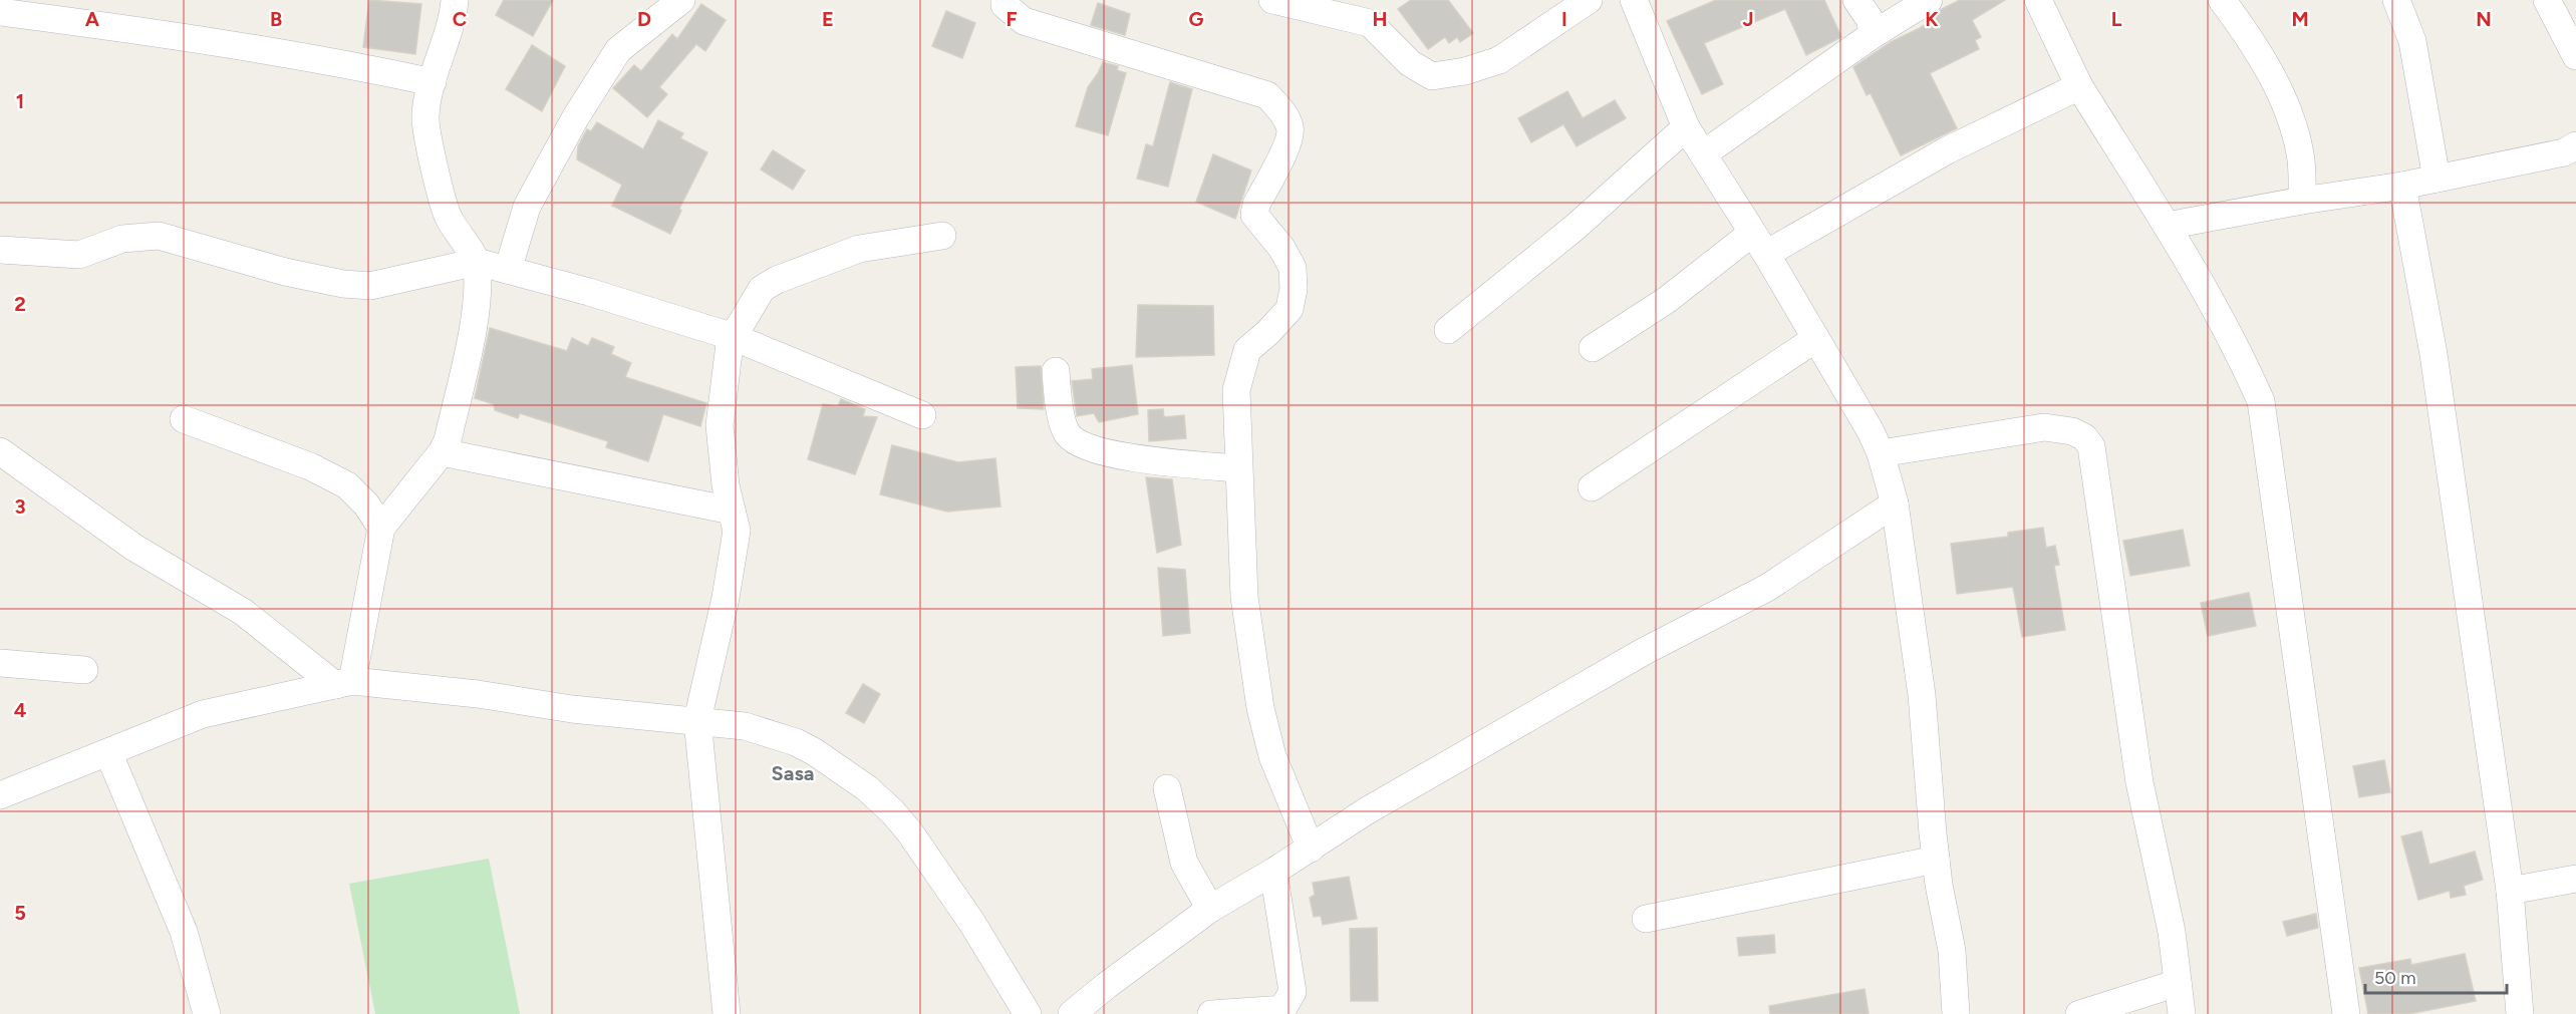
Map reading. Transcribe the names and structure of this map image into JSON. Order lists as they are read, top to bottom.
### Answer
{
  "districts": ["Sasa"],
  "scale_bar": "50 m",
  "grid": {
    "columns": [
      "A",
      "B",
      "C",
      "D",
      "E",
      "F",
      "G",
      "H",
      "I",
      "J",
      "K",
      "L",
      "M",
      "N"
    ],
    "rows": [
      "1",
      "2",
      "3",
      "4",
      "5"
    ]
  }
}
